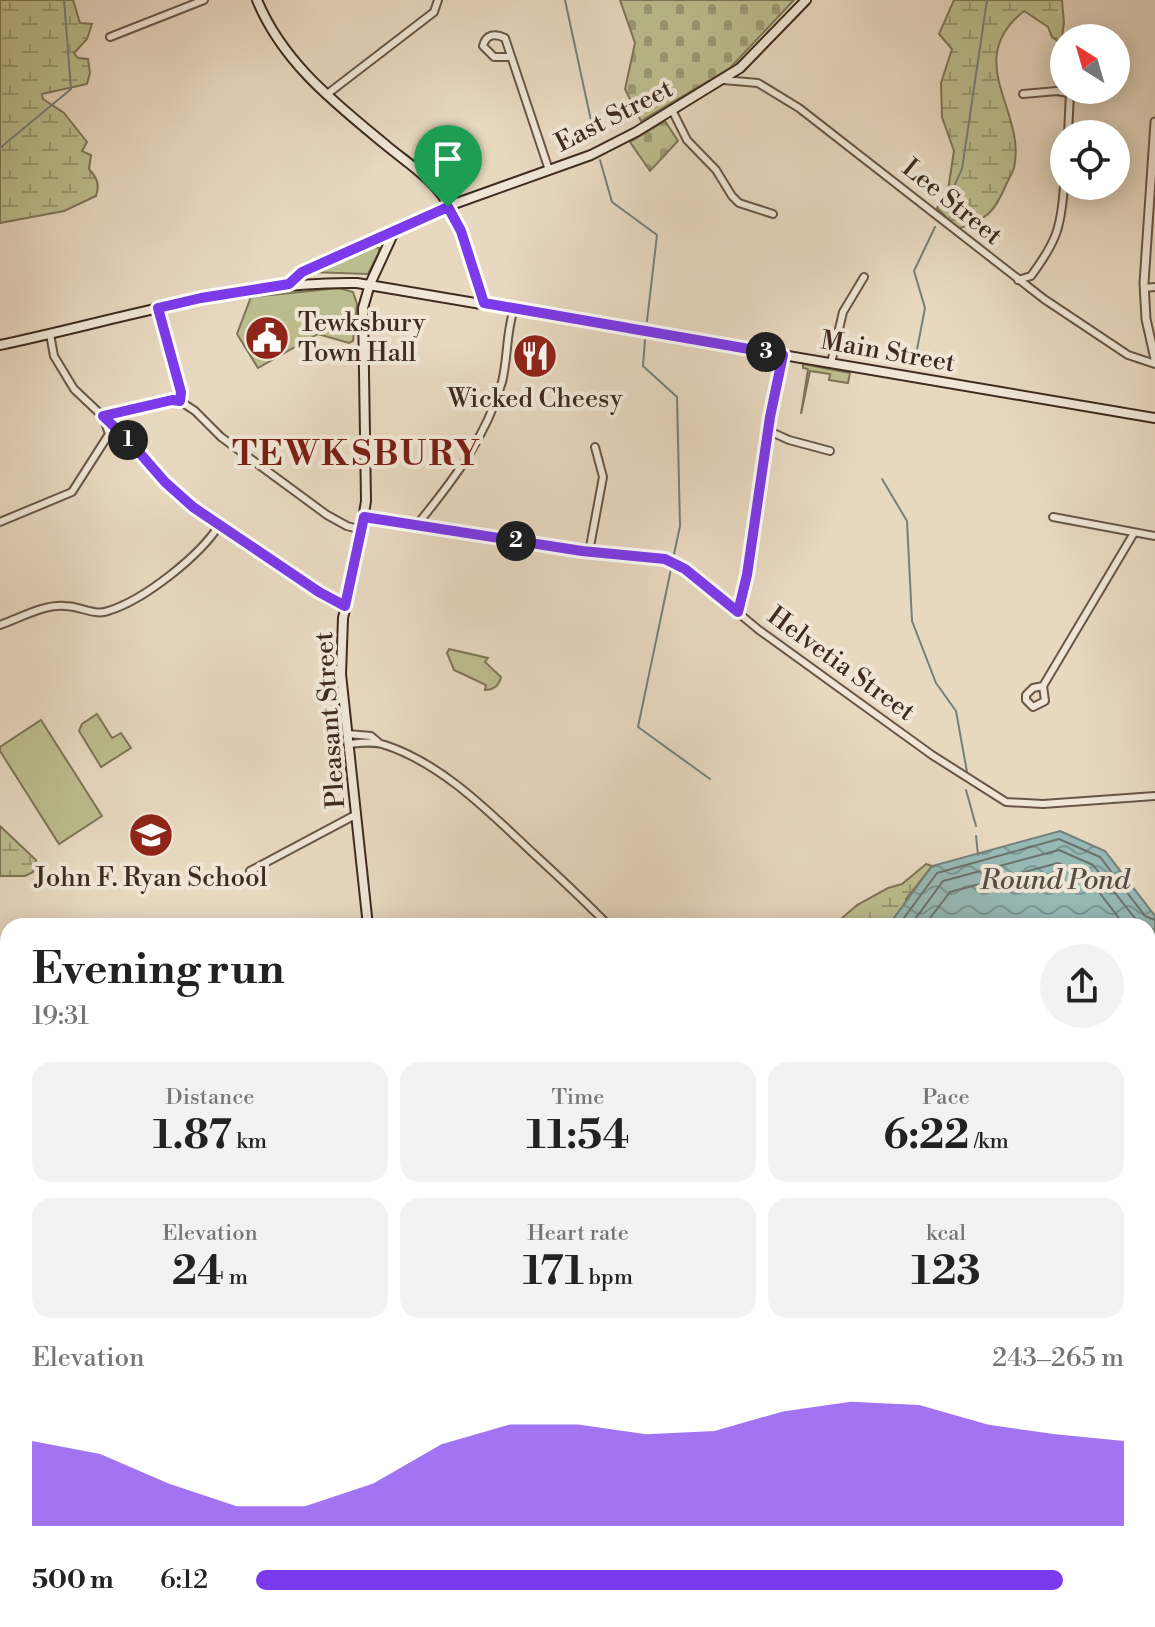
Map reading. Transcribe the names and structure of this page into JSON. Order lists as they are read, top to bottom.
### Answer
{
  "streets": {
    "main road": ["East Street", "Main Street", "Pleasant Street"],
    "street": ["Lee Street", "Helvetia Street"]
  },
  "crossings": [
    ["East Street", "Lee Street"],
    ["East Street", "Main Street"],
    ["East Street", "Pleasant Street"],
    ["Main Street", "Pleasant Street"],
    ["Helvetia Street", "Pleasant Street"]
  ],
  "districts": ["TEWKSBURY"],
  "water": ["Round Pond"],
  "places": {
    "public building": ["Tewksbury Town Hall"],
    "restaurant": ["Wicked Cheesy"],
    "school or university": ["John F. Ryan School"]
  },
  "north": "top left",
  "page": {
    "pins": ["3", "1", "2"],
    "heading": ["Evening run", "19:31"],
    "stats": [
      ["Distance", "1.87 km"],
      ["Time", "11:54"],
      ["Pace", "6:22 /km"],
      ["Elevation", "24 m"],
      ["Heart rate", "171 bpm"],
      ["kcal", "123"]
    ],
    "chart": ["Elevation", "243–265 m"],
    "list": [
      {
        "name": "500 m",
        "note": "6:12"
      }
    ]
  }
}
